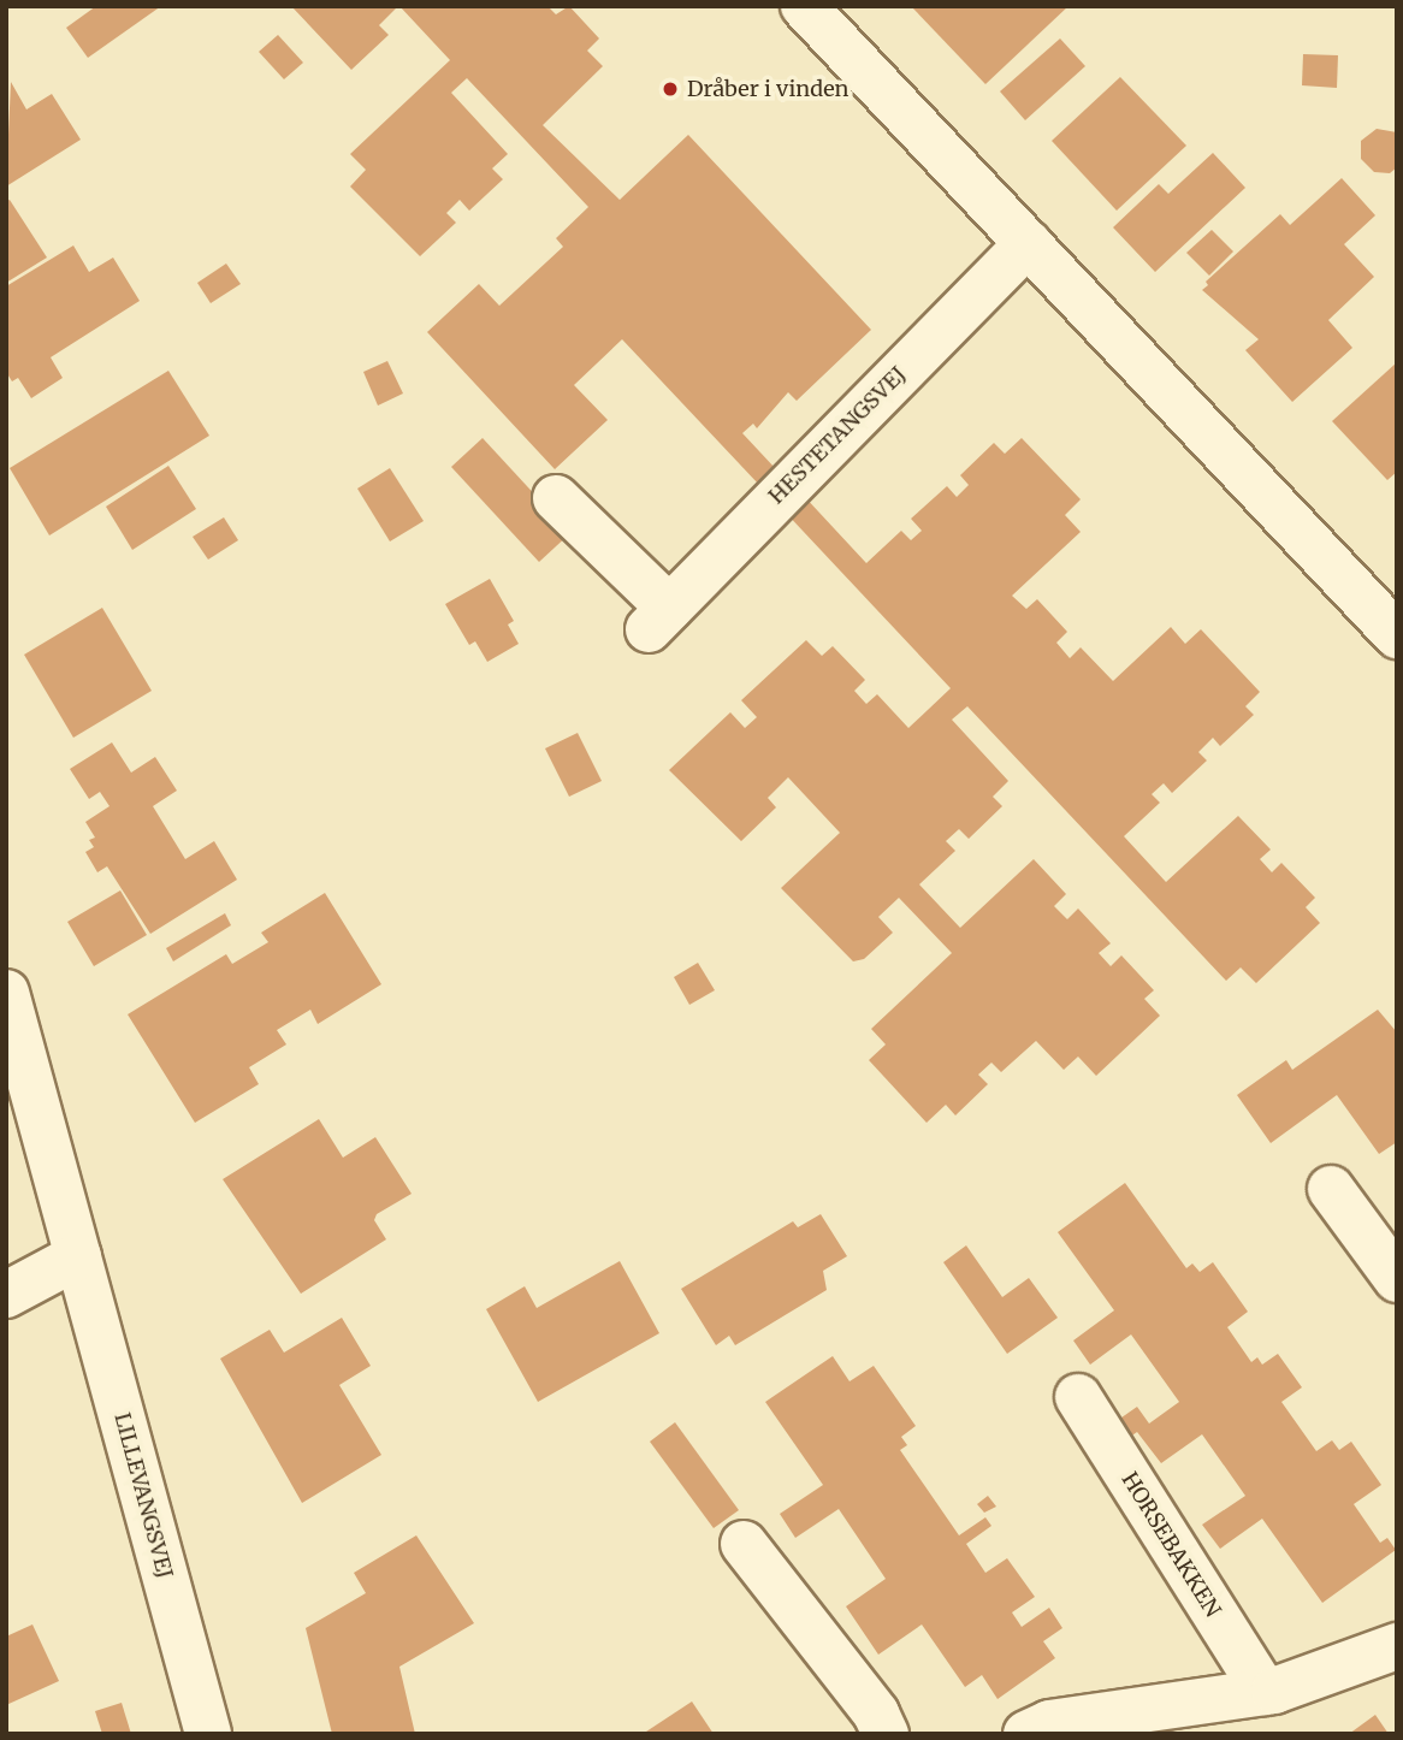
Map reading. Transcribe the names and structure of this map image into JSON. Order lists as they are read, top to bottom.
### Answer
{
  "streets": {
    "street": ["HESTETANGSVEJ", "LILLEVANGSVEJ", "HORSEBAKKEN"]
  },
  "places": ["Dråber i vinden"]
}
